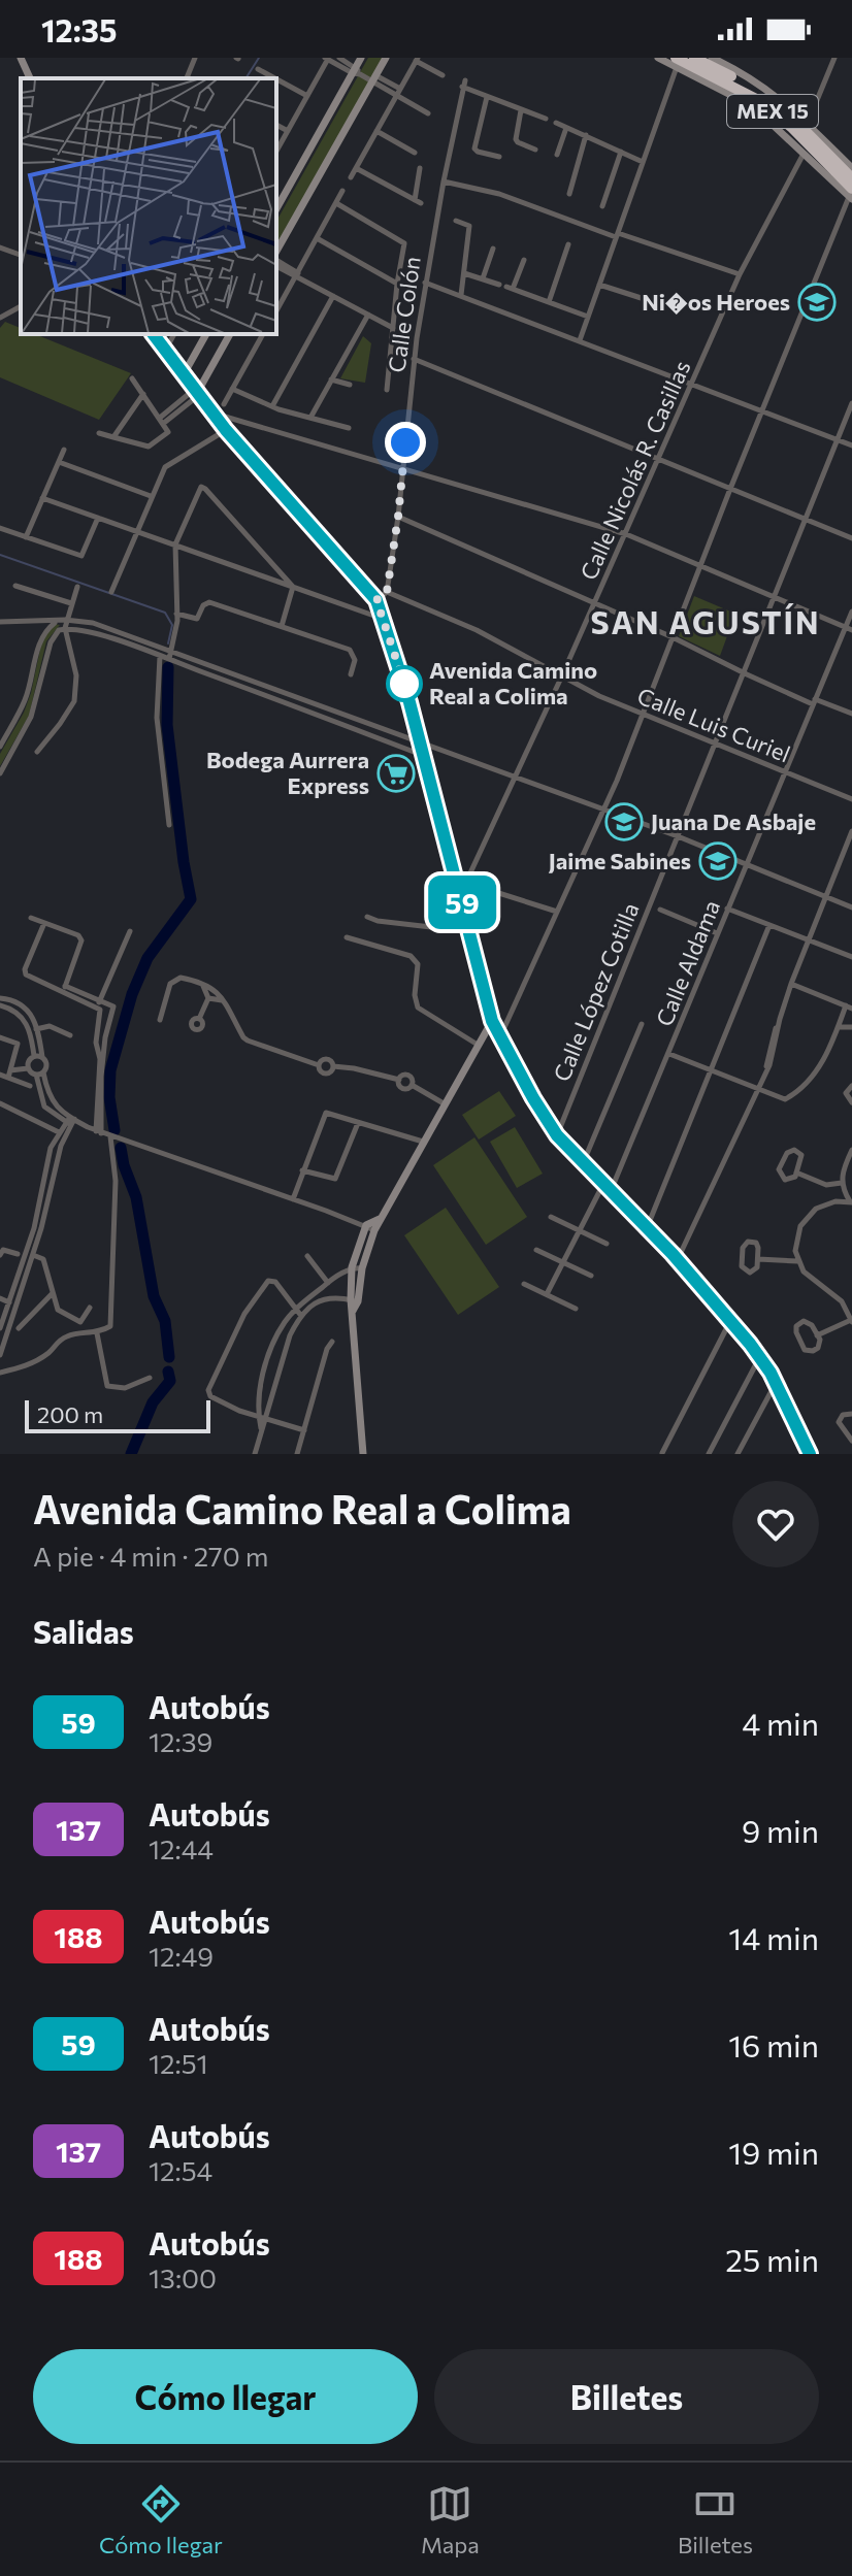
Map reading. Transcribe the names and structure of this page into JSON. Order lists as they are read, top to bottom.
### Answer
{
  "streets": {
    "highway": ["MEX 15"],
    "street": [
      "Calle Colón",
      "Calle Nicolás R. Casillas",
      "Calle Luis Curiel",
      "Calle Aldama",
      "Calle López Cotilla"
    ]
  },
  "crossings": [
    ["Calle Colón", "Calle Luis Curiel"],
    ["Calle Nicolás R. Casillas", "Calle Luis Curiel"],
    ["Calle Luis Curiel", "Calle Aldama"],
    ["Calle Luis Curiel", "Calle López Cotilla"]
  ],
  "districts": ["SAN AGUSTÍN"],
  "places": {
    "school or university": ["Ni�os Heroes", "Juana De Asbaje", "Jaime Sabines"],
    "other": ["Avenida Camino Real a Colima"],
    "supermarket": ["Bodega Aurrera Express"]
  },
  "lines": ["bus line 59"],
  "scale_bar": "200 m",
  "page": {
    "status": "12:35",
    "on_map": "59",
    "scale": "200 m",
    "heading": [
      ["Avenida Camino Real a Colima", "A pie · 4 min · 270 m"],
      "Salidas"
    ],
    "list": [
      {
        "mark": "59",
        "name": "Autobús",
        "note": "12:39",
        "value": "4 min"
      },
      {
        "mark": "137",
        "name": "Autobús",
        "note": "12:44",
        "value": "9 min"
      },
      {
        "mark": "188",
        "name": "Autobús",
        "note": "12:49",
        "value": "14 min"
      },
      {
        "mark": "59",
        "name": "Autobús",
        "note": "12:51",
        "value": "16 min"
      },
      {
        "mark": "137",
        "name": "Autobús",
        "note": "12:54",
        "value": "19 min"
      },
      {
        "mark": "188",
        "name": "Autobús",
        "note": "13:00",
        "value": "25 min"
      }
    ],
    "buttons": ["Cómo llegar", "Billetes"],
    "tabs": ["Cómo llegar", "Mapa", "Billetes"]
  }
}
